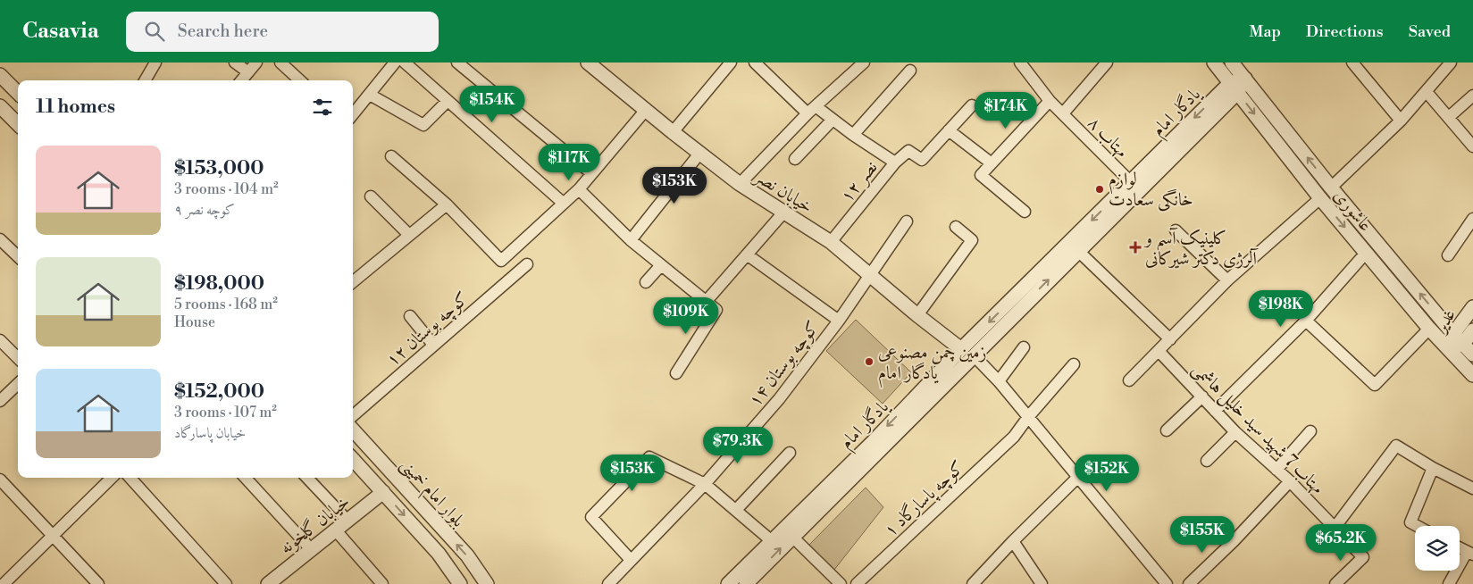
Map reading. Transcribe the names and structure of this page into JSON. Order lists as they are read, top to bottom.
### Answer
{
  "streets": {
    "street": [
      "یادگار امام",
      "مهتاب ۸",
      "نصر ۱۲",
      "خیابان نصر",
      "عاشوری",
      "غدیر",
      "کوچه بوستان ۱۲",
      "کوچه بوستان ۱۴",
      "مهتاب 7 شهید سید خلیل هاشمی",
      "بلوار امام خمینی",
      "کوچه پاسارگاد ۱",
      "خیابان گلخونه"
    ]
  },
  "crossings": [
    ["یادگار امام", "مهتاب ۸"],
    ["یادگار امام", "خیابان نصر"],
    ["یادگار امام", "عاشوری"],
    ["نصر ۱۲", "خیابان نصر"],
    ["خیابان نصر", "کوچه بوستان ۱۴"],
    ["عاشوری", "غدیر"],
    ["بلوار امام خمینی", "خیابان گلخونه"]
  ],
  "places": {
    "other": ["لوازم خانگی سعادت", "زمین چمن مصنوعی یادگار امام"],
    "health": ["کلینیک آسم و آلرژی دکتر شیرکانی"]
  },
  "page": {
    "header": "Casavia",
    "search": "Search here",
    "nav": ["Map", "Directions", "Saved"],
    "heading": "11 homes",
    "price": [
      "$154K",
      "$174K",
      "$117K",
      "$153K",
      "$198K",
      "$109K",
      "$79.3K",
      "$153K",
      "$152K",
      "$155K",
      "$65.2K"
    ],
    "list": [
      {
        "name": "$153,000",
        "note": "3 rooms · 104 m² · کوچه نصر ۹"
      },
      {
        "name": "$198,000",
        "note": "5 rooms · 168 m² · House"
      },
      {
        "name": "$152,000",
        "note": "3 rooms · 107 m² · خیابان پاسارگاد"
      }
    ]
  }
}
